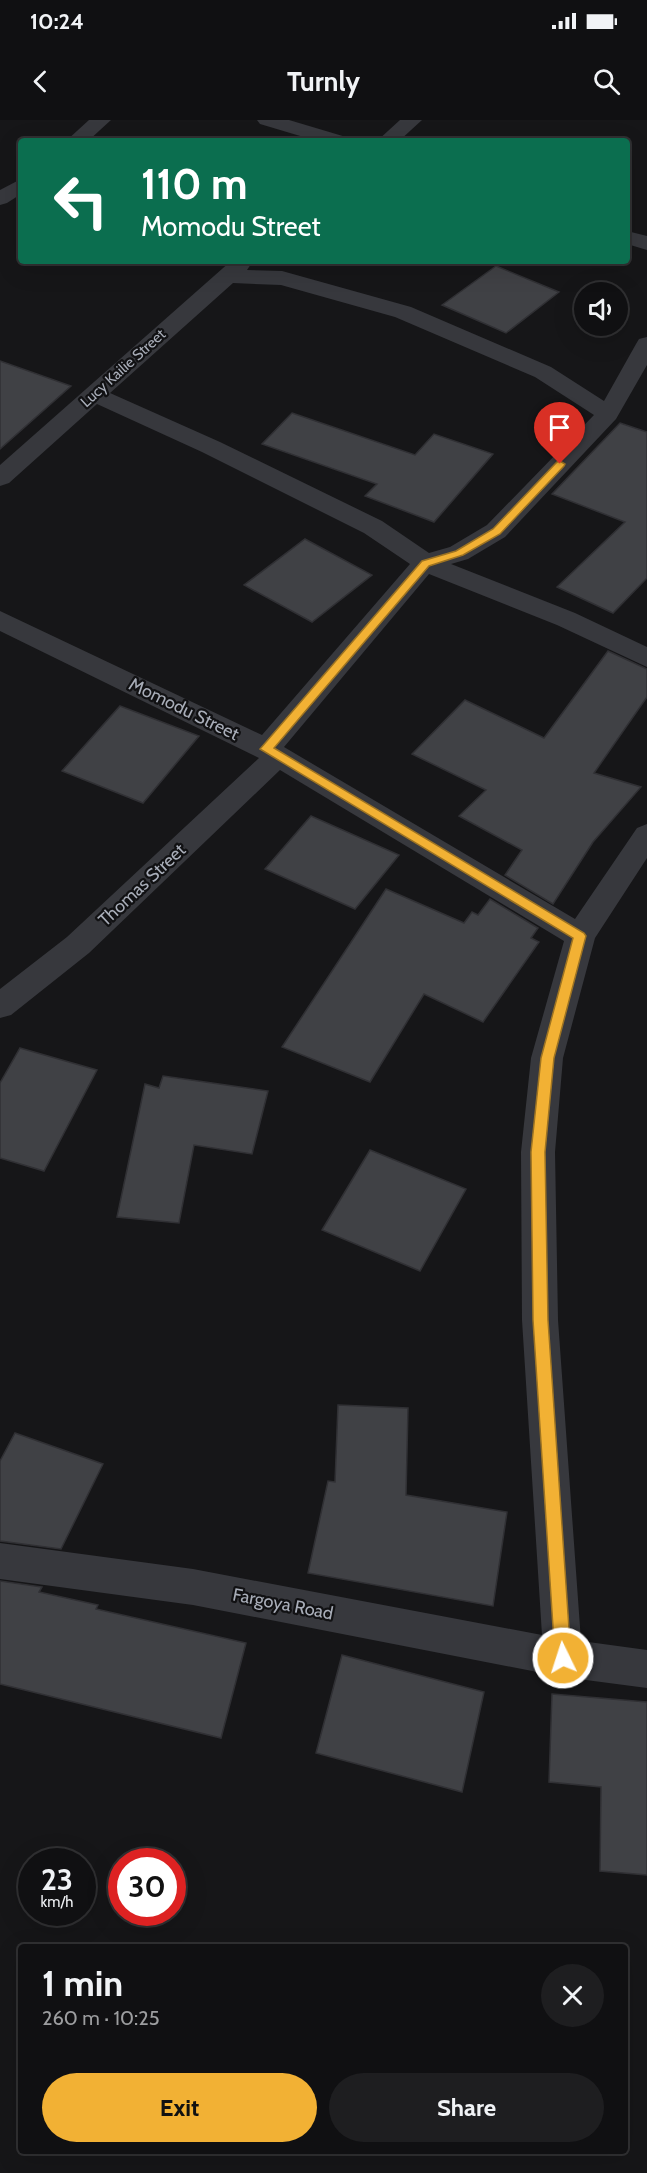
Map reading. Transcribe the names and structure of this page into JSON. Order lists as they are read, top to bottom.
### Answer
{
  "streets": {
    "street": [
      "Lucy Kailie Street",
      "Momodu Street",
      "Thomas Street",
      "Fargoya Road"
    ]
  },
  "crossings": [
    ["Momodu Street", "Thomas Street"]
  ],
  "page": {
    "status": "10:24",
    "header": "Turnly",
    "turn": ["110 m", "Momodu Street"],
    "speed": "23 km/h",
    "limit": "30",
    "heading": ["1 min", "260 m · 10:25"],
    "buttons": ["Exit", "Share"]
  }
}
